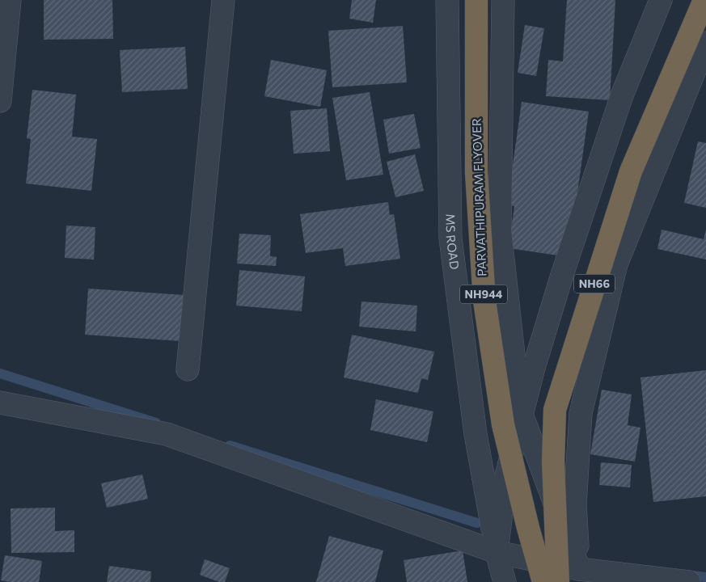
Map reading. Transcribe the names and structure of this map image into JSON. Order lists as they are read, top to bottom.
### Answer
{
  "streets": {
    "highway": ["PARVATHIPURAM FLYOVER", "NH66", "NH944"],
    "street": ["MS ROAD"]
  }
}
